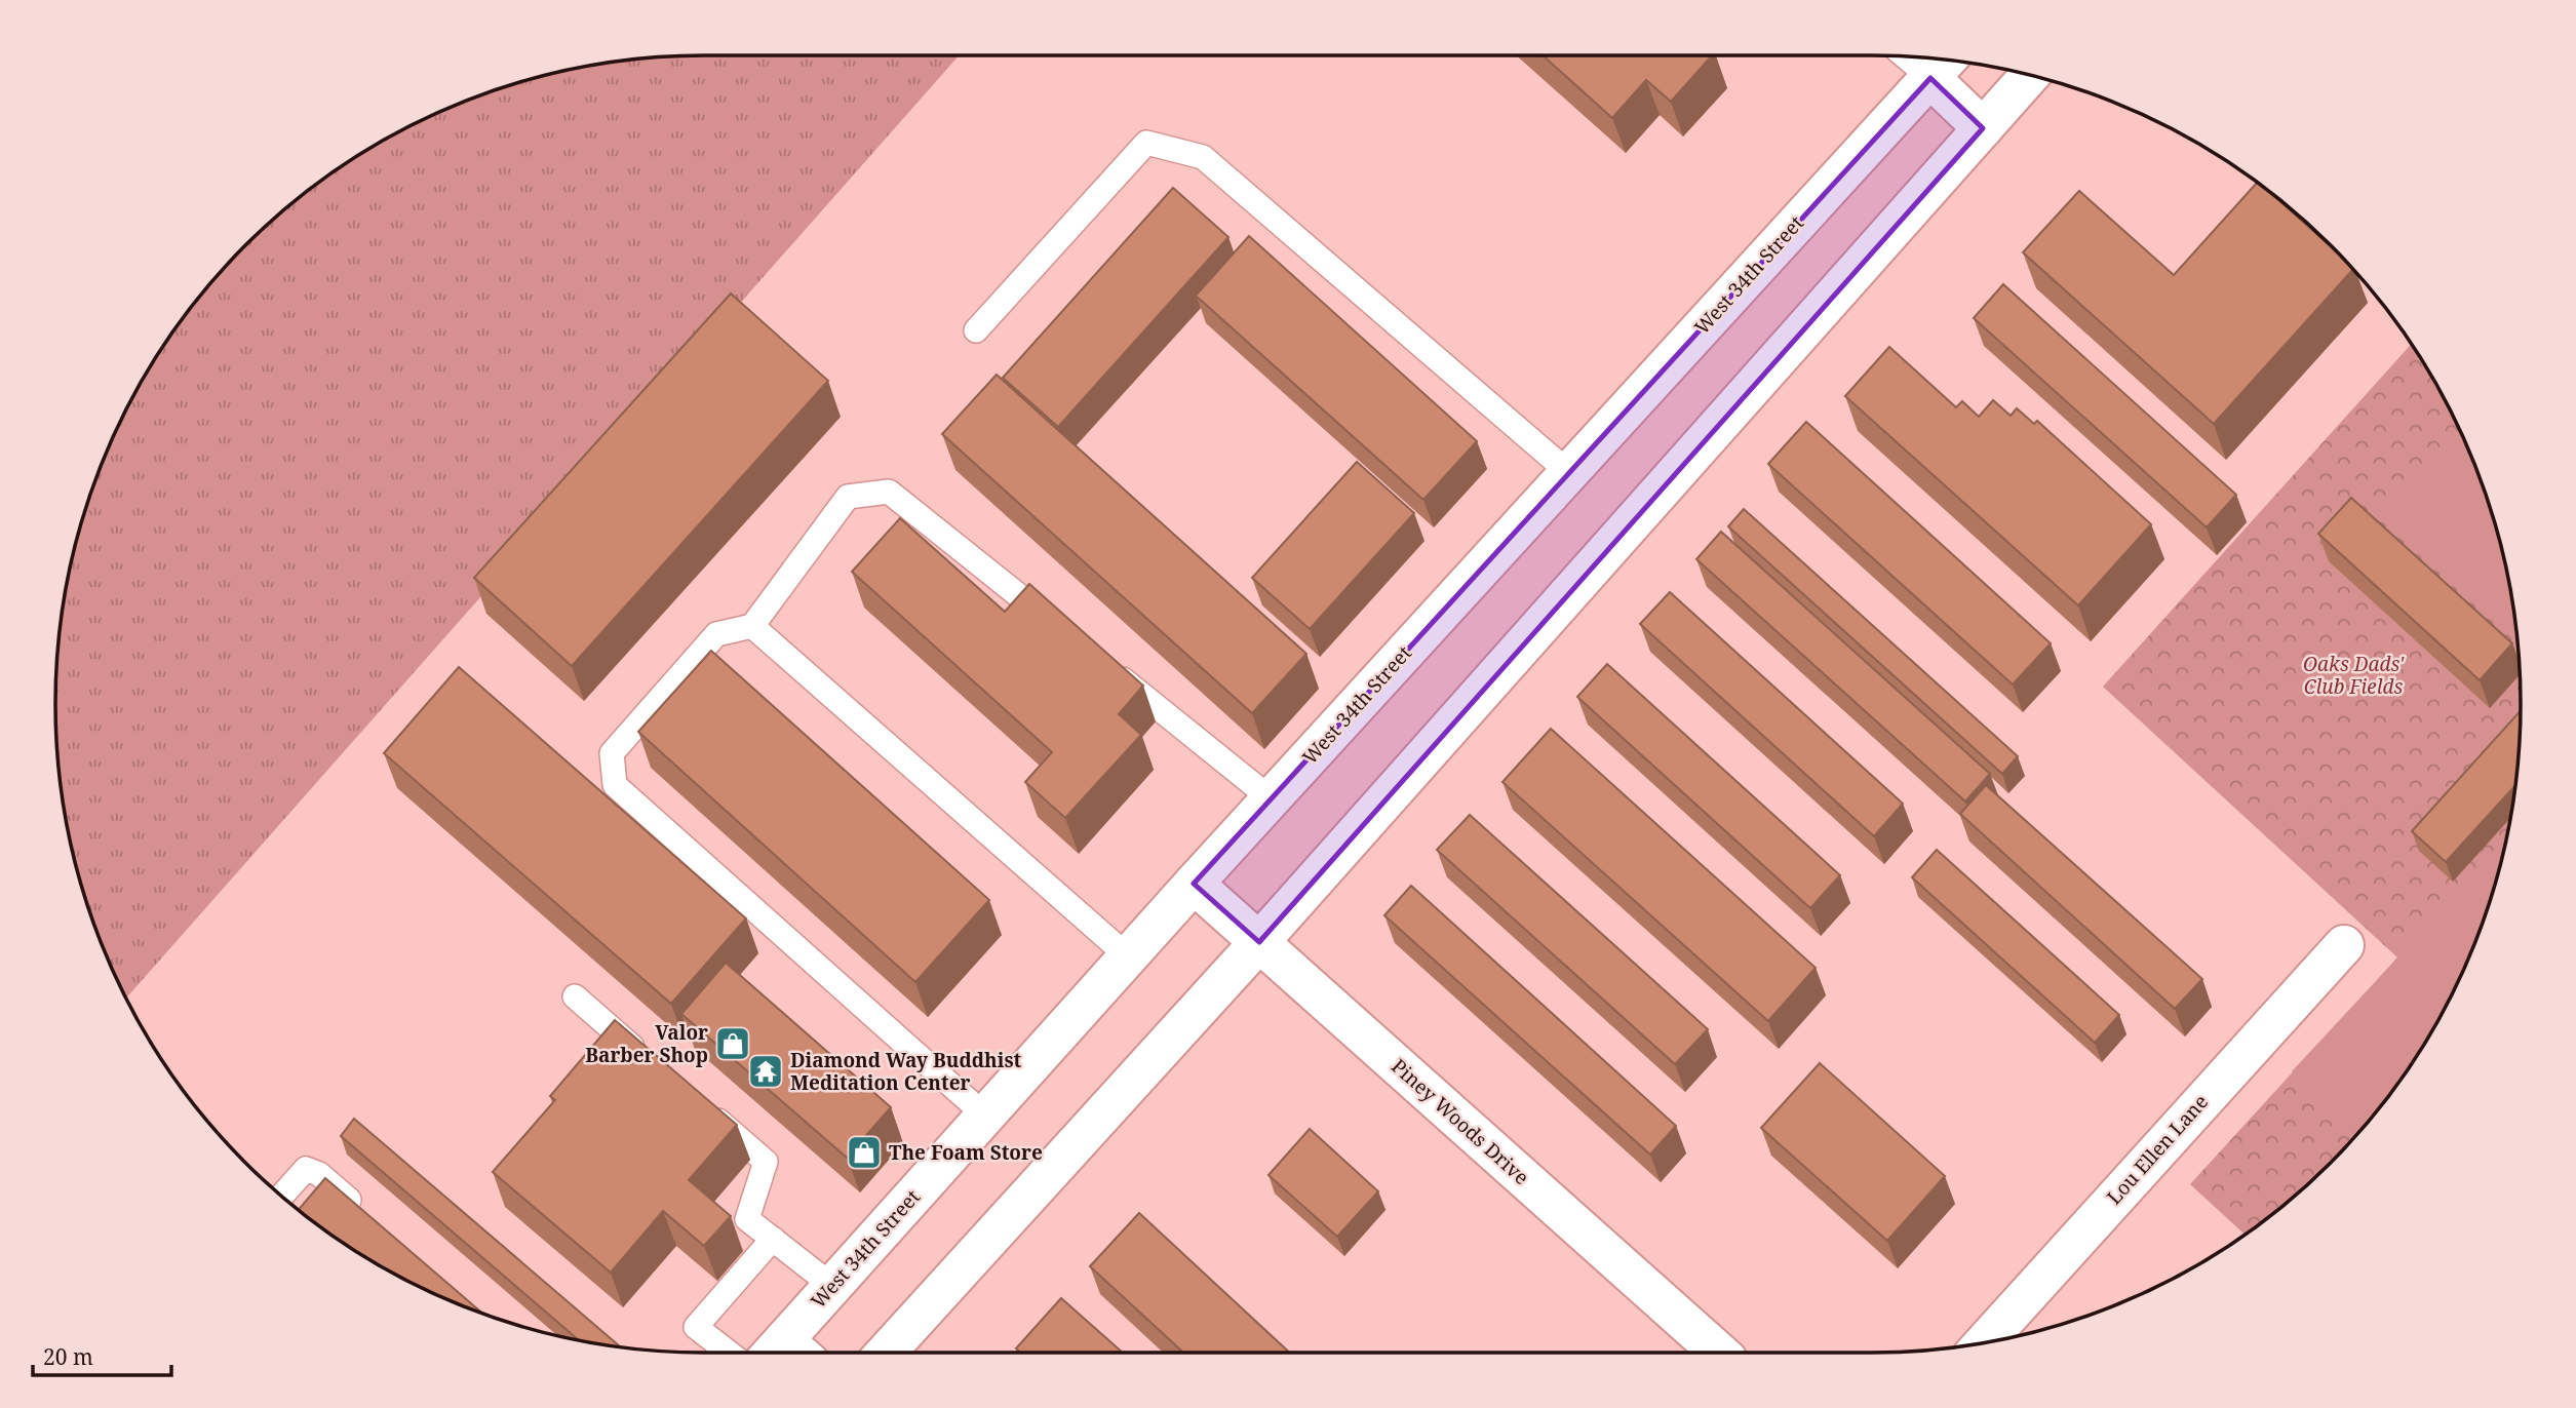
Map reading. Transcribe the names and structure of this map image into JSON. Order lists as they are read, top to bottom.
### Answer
{
  "streets": {
    "main road": ["West 34th Street", "Piney Woods Drive", "Lou Ellen Lane"]
  },
  "crossings": [
    ["West 34th Street", "Piney Woods Drive"]
  ],
  "parks": ["Oaks Dads' Club Fields"],
  "places": {
    "shop": ["Valor Barber Shop", "The Foam Store"],
    "temple": ["Diamond Way Buddhist Meditation Center"]
  },
  "scale_bar": "20 m"
}
